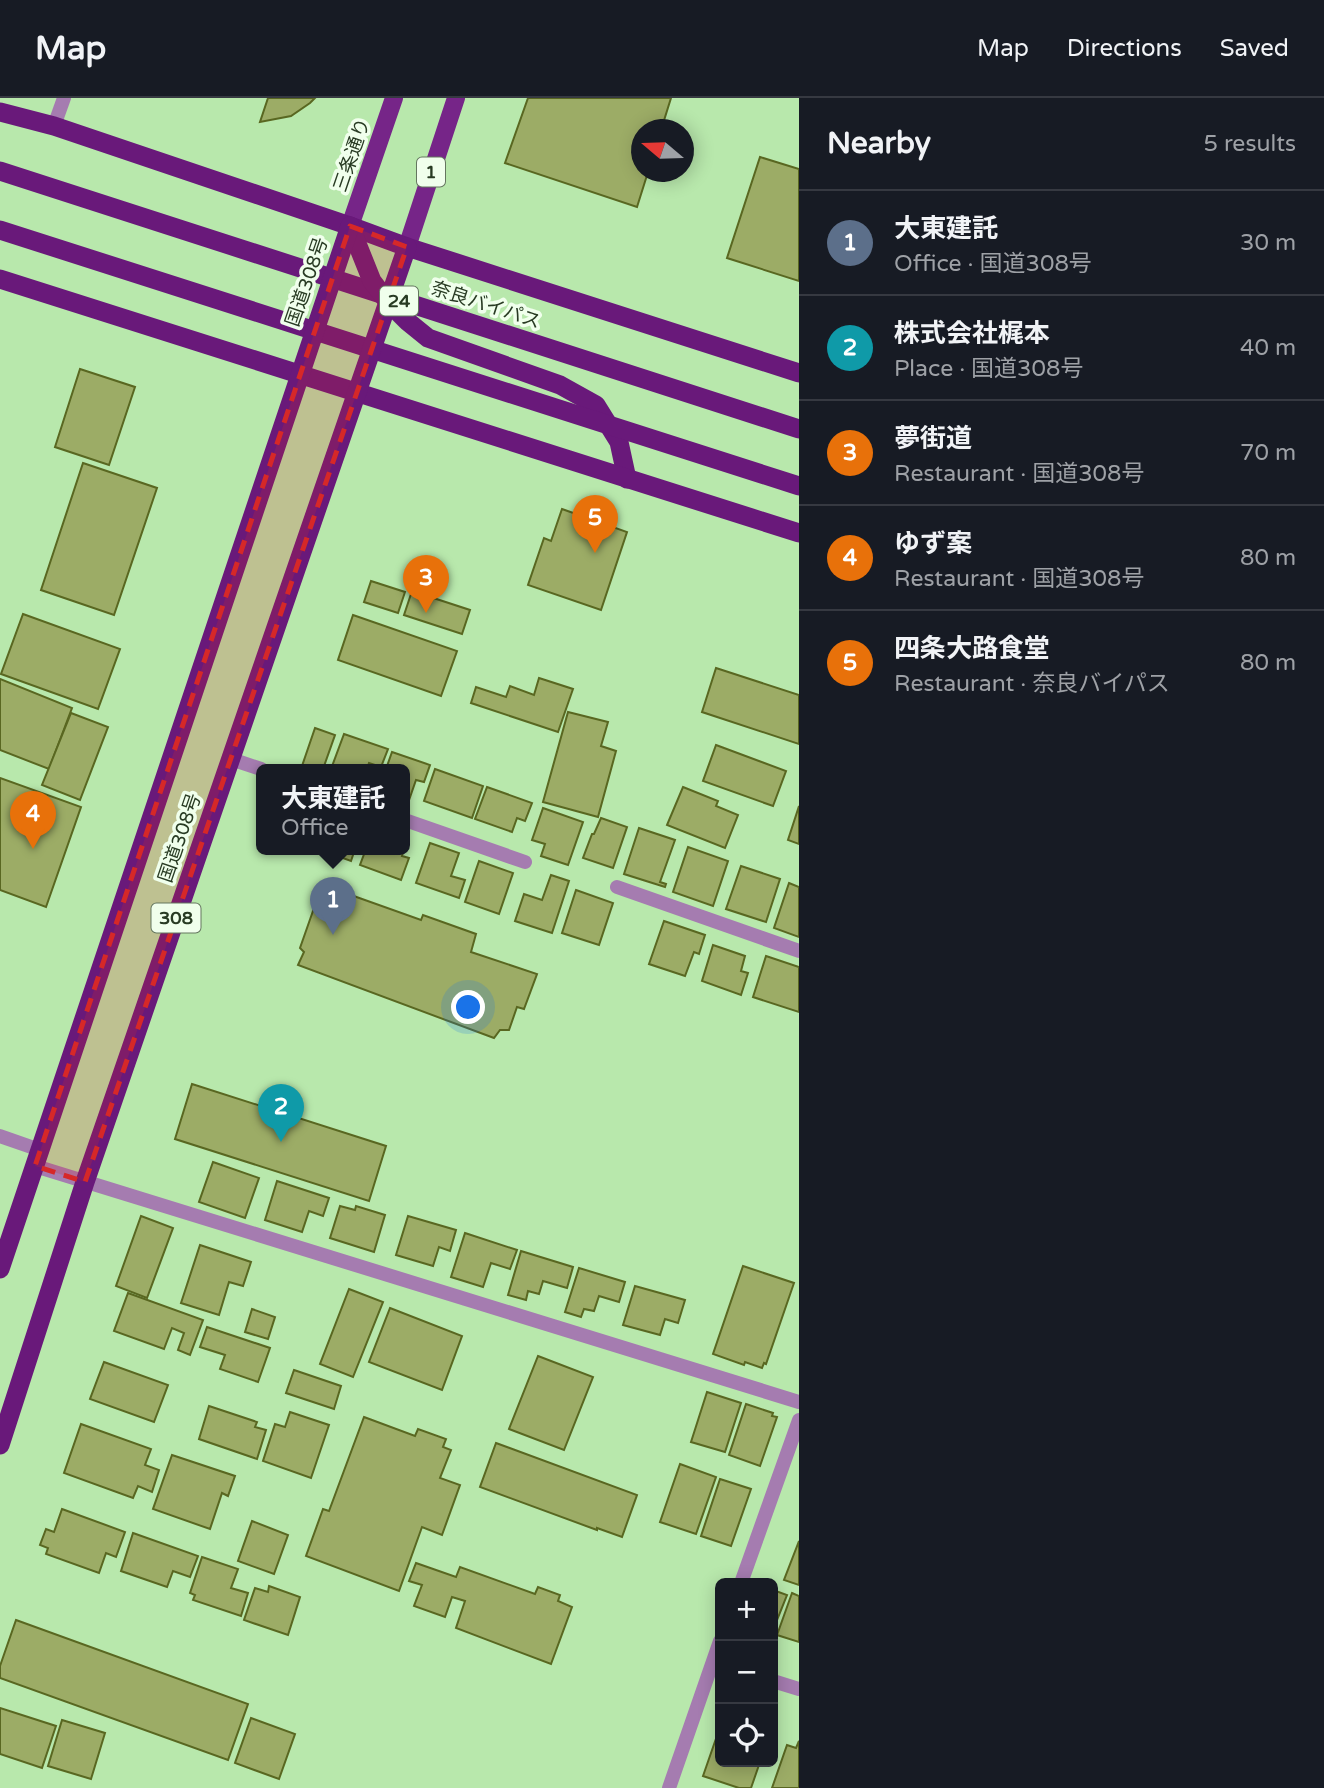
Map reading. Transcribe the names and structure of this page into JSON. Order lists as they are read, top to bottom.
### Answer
{
  "streets": {
    "highway": [
      "国道308号",
      "24",
      "奈良バイパス",
      "308"
    ],
    "main road": ["三条通り", "1"]
  },
  "crossings": [
    ["三条通り", "国道308号"],
    ["1", "国道308号"]
  ],
  "north": "left",
  "page": {
    "header": "Map",
    "nav": ["Map", "Directions", "Saved"],
    "heading": ["Nearby", "5 results"],
    "list": [
      {
        "mark": "1",
        "name": "大東建託",
        "note": "Office · 国道308号",
        "value": "30 m"
      },
      {
        "mark": "2",
        "name": "株式会社梶本",
        "note": "Place · 国道308号",
        "value": "40 m"
      },
      {
        "mark": "3",
        "name": "夢街道",
        "note": "Restaurant · 国道308号",
        "value": "70 m"
      },
      {
        "mark": "4",
        "name": "ゆず案",
        "note": "Restaurant · 国道308号",
        "value": "80 m"
      },
      {
        "mark": "5",
        "name": "四条大路食堂",
        "note": "Restaurant · 奈良バイパス",
        "value": "80 m"
      }
    ],
    "pins": [
      "5",
      "3",
      "4",
      "1",
      "2"
    ],
    "popup": ["大東建託", "Office"],
    "map_buttons": ["+", "−"]
  }
}
